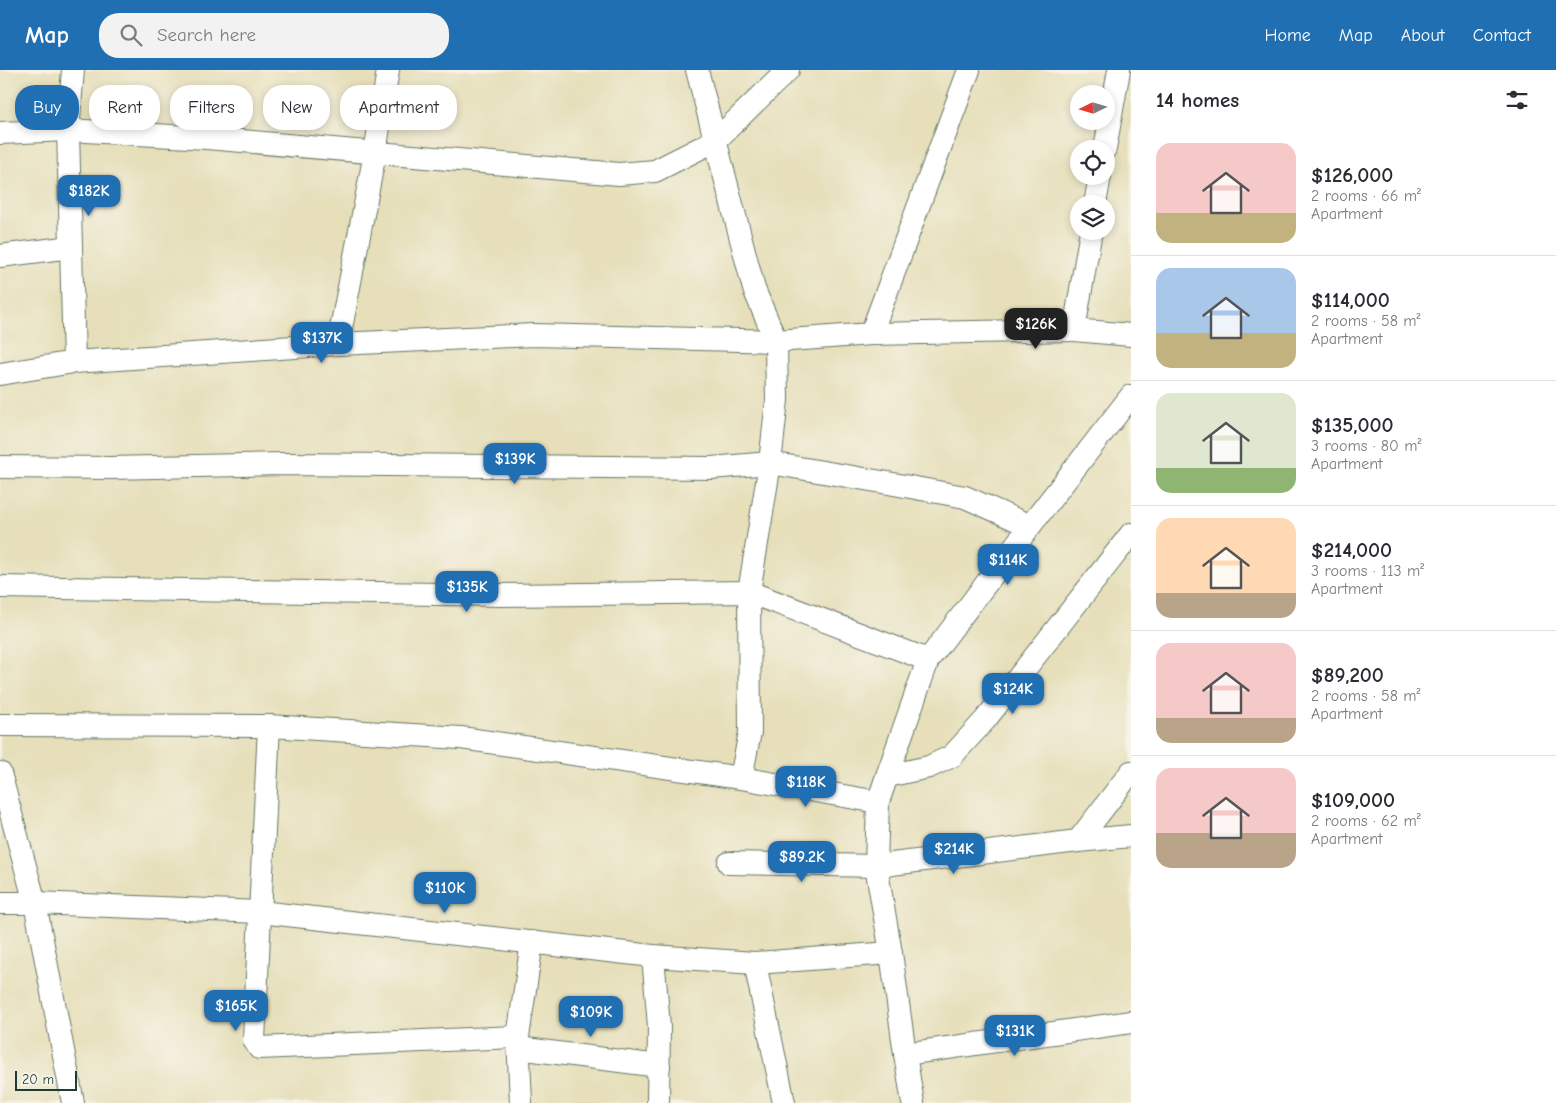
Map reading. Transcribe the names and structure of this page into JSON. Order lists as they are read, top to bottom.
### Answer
{
  "scale_bar": "20 m",
  "north": "left",
  "page": {
    "header": "Map",
    "search": "Search here",
    "nav": [
      "Home",
      "Map",
      "About",
      "Contact"
    ],
    "heading": "14 homes",
    "chip": [
      "Buy",
      "Rent",
      "Filters",
      "New",
      "Apartment"
    ],
    "list": [
      {
        "name": "$126,000",
        "note": "2 rooms · 66 m² · Apartment"
      },
      {
        "name": "$114,000",
        "note": "2 rooms · 58 m² · Apartment"
      },
      {
        "name": "$135,000",
        "note": "3 rooms · 80 m² · Apartment"
      },
      {
        "name": "$214,000",
        "note": "3 rooms · 113 m² · Apartment"
      },
      {
        "name": "$89,200",
        "note": "2 rooms · 58 m² · Apartment"
      },
      {
        "name": "$109,000",
        "note": "2 rooms · 62 m² · Apartment"
      }
    ],
    "price": [
      "$182K",
      "$126K",
      "$137K",
      "$139K",
      "$114K",
      "$135K",
      "$124K",
      "$118K",
      "$214K",
      "$89.2K",
      "$110K",
      "$165K",
      "$109K",
      "$131K"
    ],
    "scale": "20 m"
  }
}
